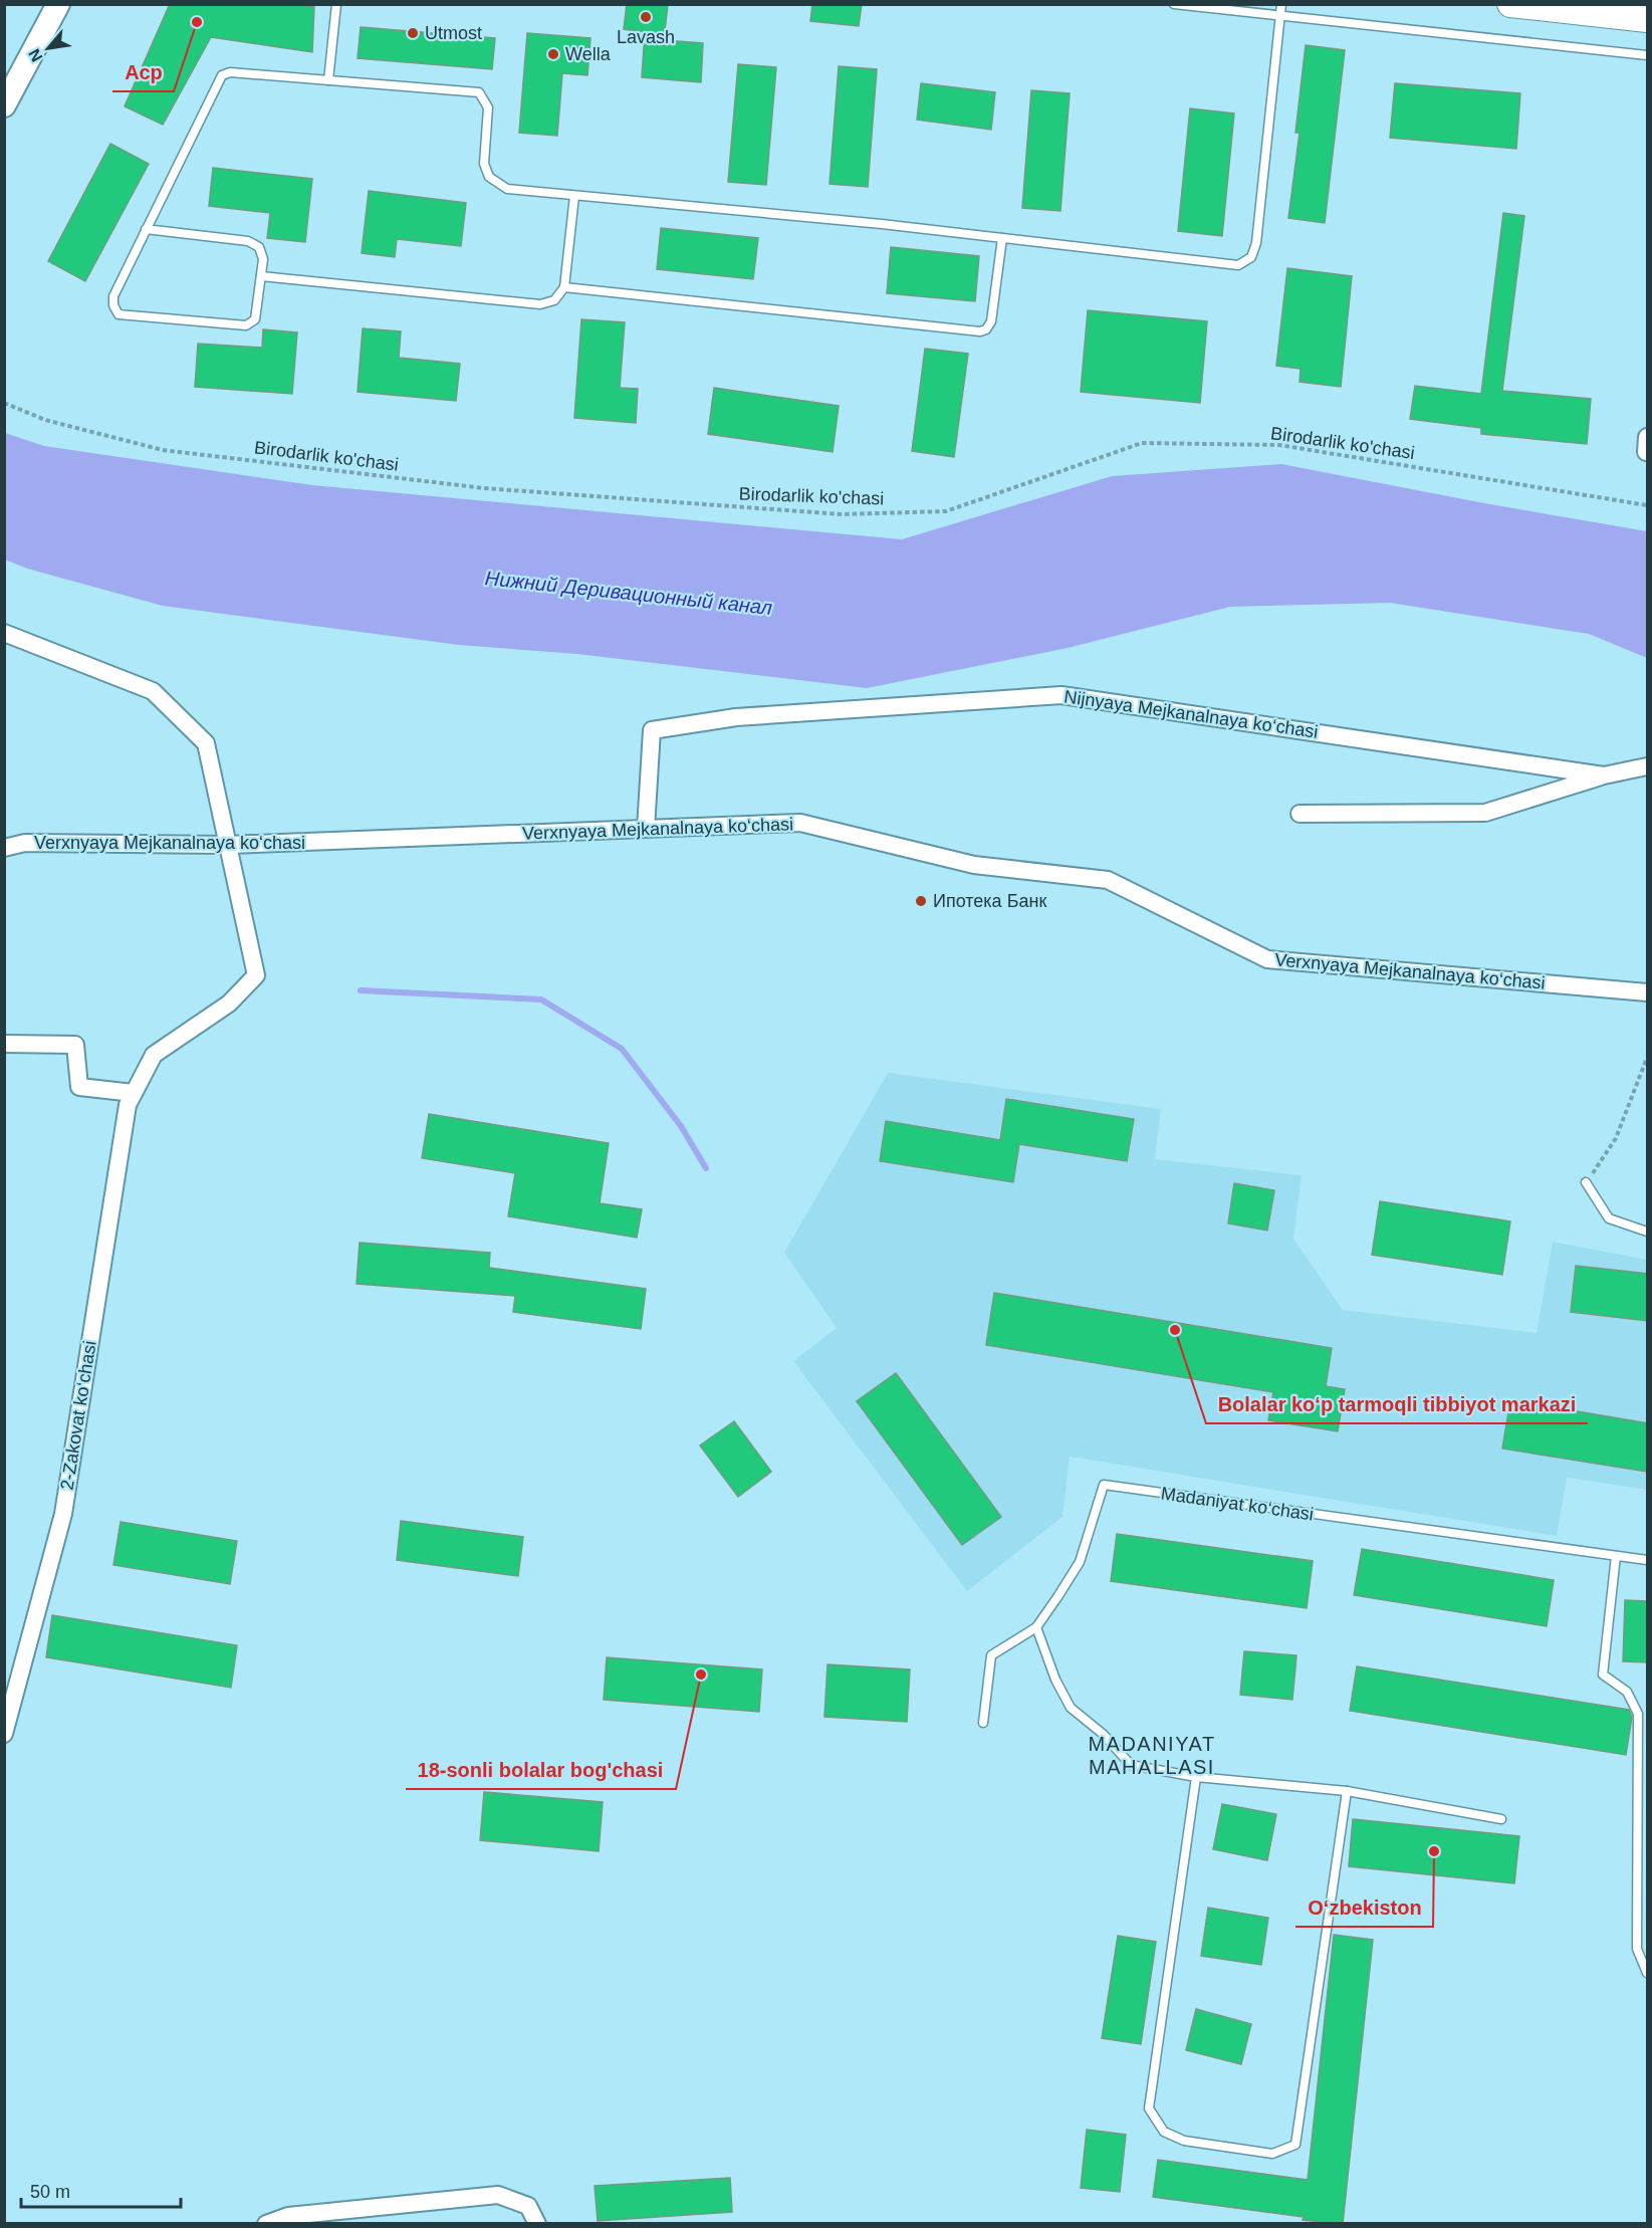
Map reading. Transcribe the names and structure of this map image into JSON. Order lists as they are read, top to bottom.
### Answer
{
  "streets": {
    "street": ["Nijnyaya Mejkanalnaya ko‘chasi", "Verxnyaya Mejkanalnaya ko‘chasi", "2-Zakovat ko‘chasi"],
    "lane": ["Madaniyat ko‘chasi"],
    "path": ["Birodarlik ko'chasi"]
  },
  "crossings": [
    ["Nijnyaya Mejkanalnaya ko‘chasi", "Verxnyaya Mejkanalnaya ko‘chasi"],
    ["Verxnyaya Mejkanalnaya ko‘chasi", "2-Zakovat ko‘chasi"]
  ],
  "districts": ["MADANIYAT MAHALLASI"],
  "water": ["Нижний Деривационный канал"],
  "places": [
    "Lavash",
    "Аср",
    "Utmost",
    "Wella",
    "Ипотека Банк",
    "Bolalar ko‘p tarmoqli tibbiyot markazi",
    "18-sonli bolalar bog'chasi",
    "Oʻzbekiston"
  ],
  "scale_bar": "50 m",
  "north": "bottom left"
}
